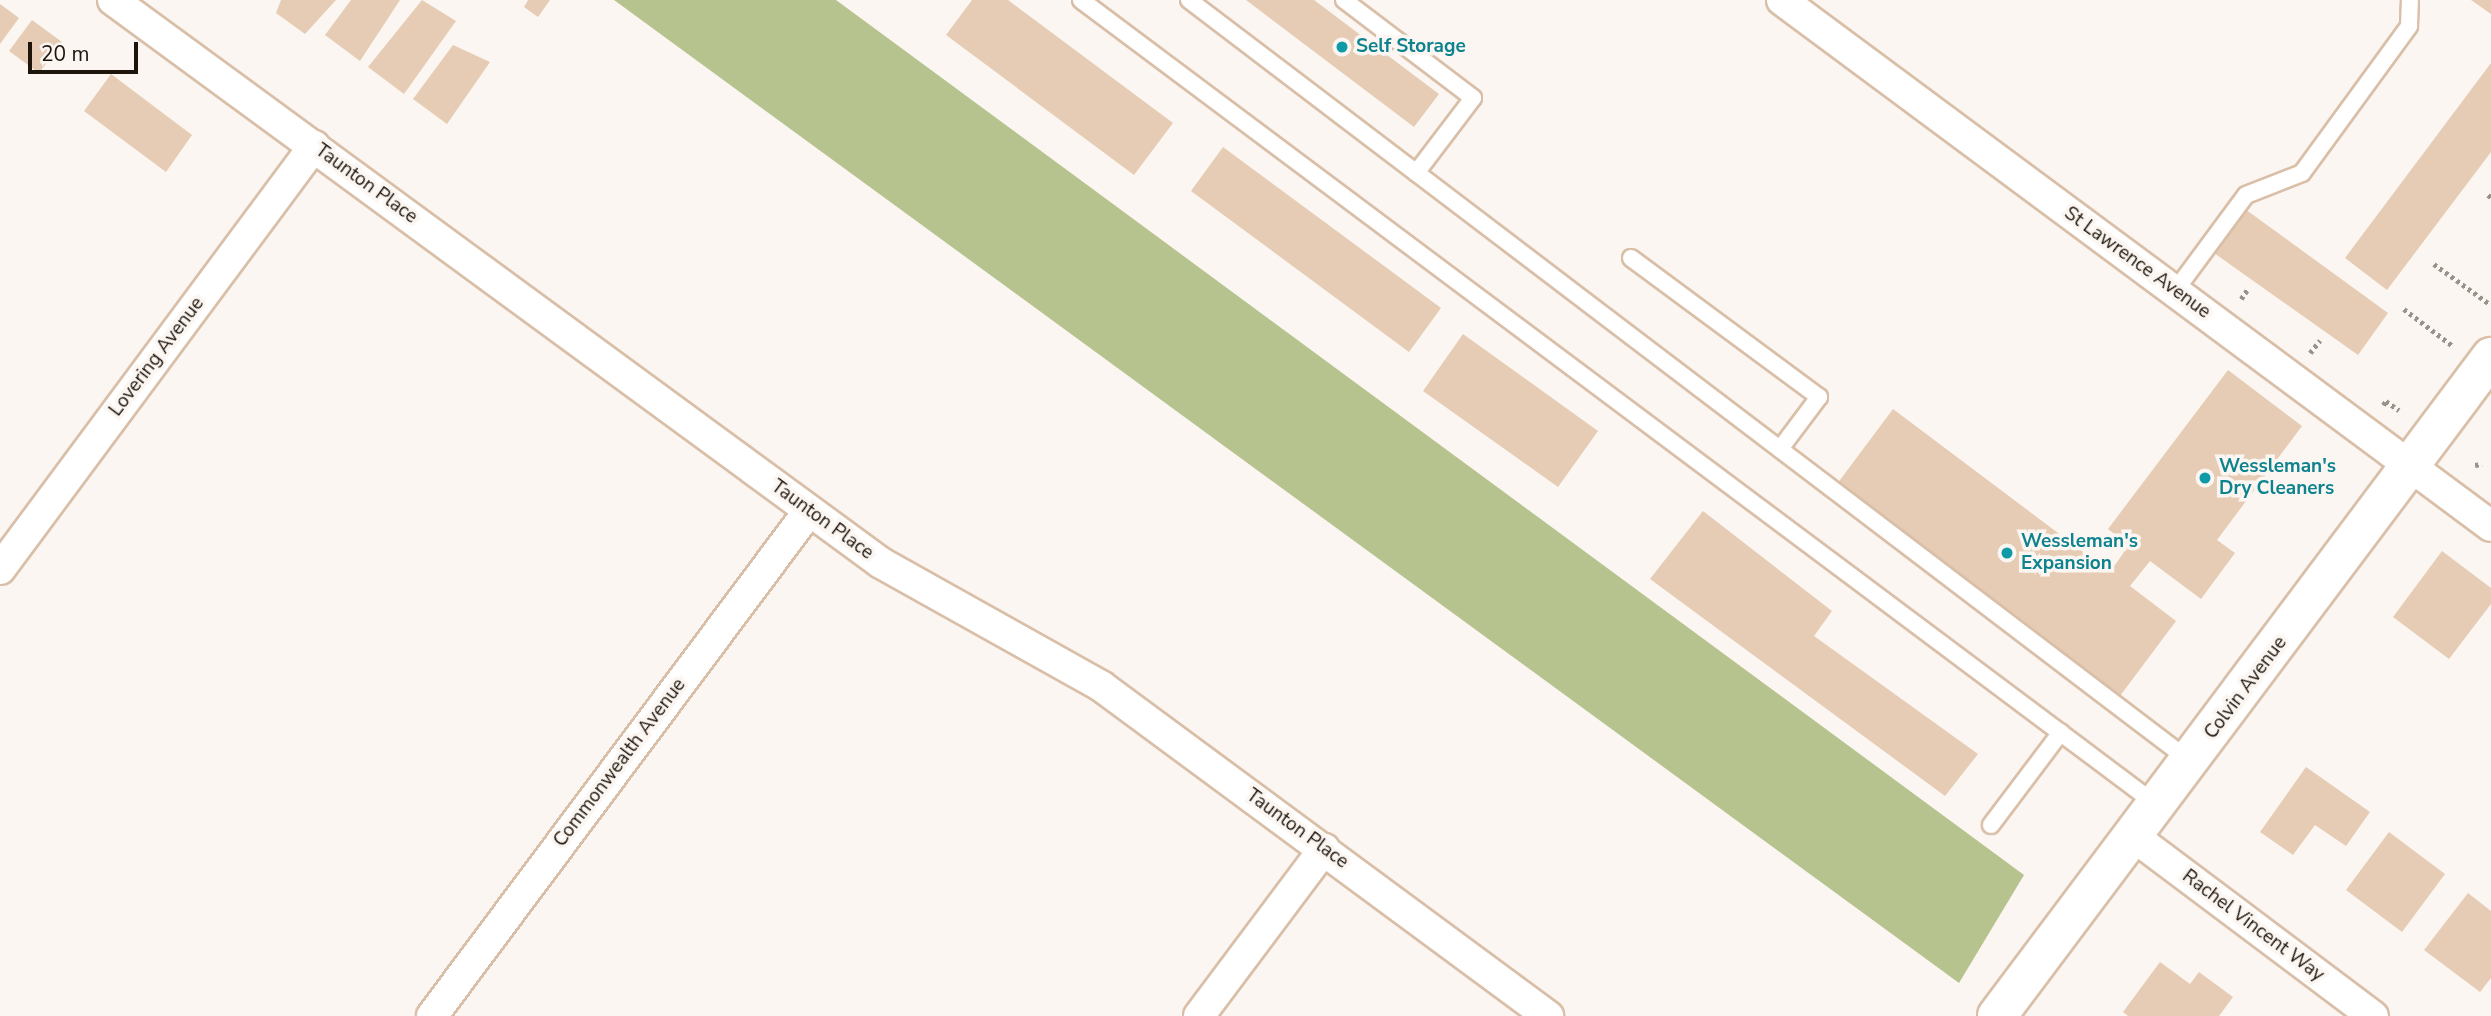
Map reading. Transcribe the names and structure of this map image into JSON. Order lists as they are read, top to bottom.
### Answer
{
  "streets": {
    "street": [
      "Taunton Place",
      "St Lawrence Avenue",
      "Lovering Avenue",
      "Colvin Avenue",
      "Commonwealth Avenue",
      "Rachel Vincent Way"
    ]
  },
  "crossings": [
    ["Taunton Place", "Lovering Avenue"],
    ["Taunton Place", "Commonwealth Avenue"],
    ["St Lawrence Avenue", "Colvin Avenue"],
    ["Colvin Avenue", "Rachel Vincent Way"]
  ],
  "places": ["Self Storage", "Wessleman's Dry Cleaners", "Wessleman's Expansion"],
  "scale_bar": "20 m"
}
